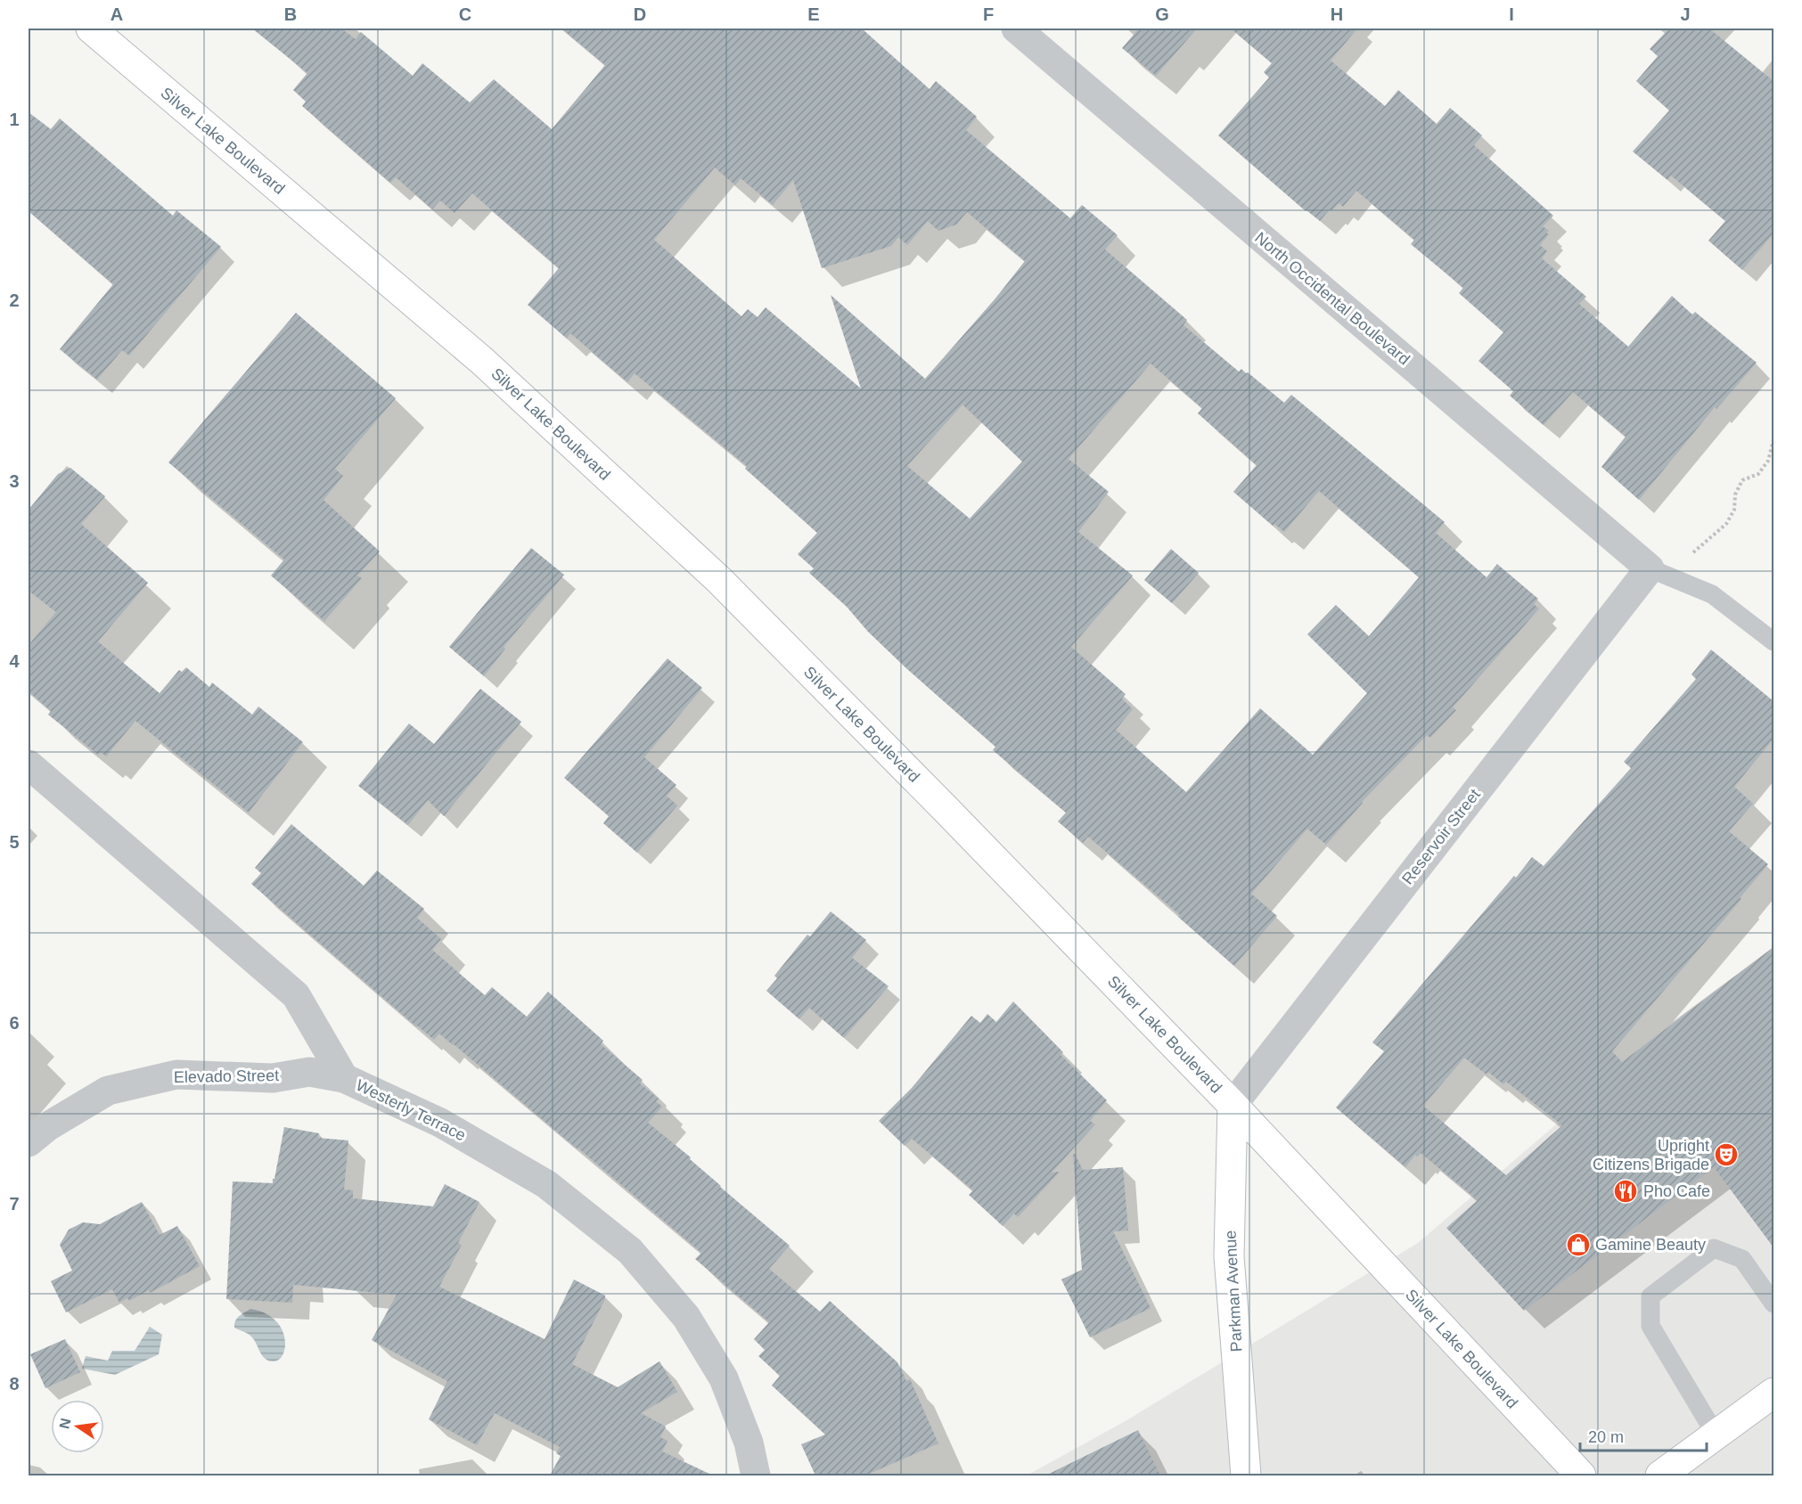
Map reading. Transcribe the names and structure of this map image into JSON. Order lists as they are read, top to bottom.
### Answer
{
  "streets": {
    "main road": ["Silver Lake Boulevard", "Parkman Avenue"],
    "street": [
      "North Occidental Boulevard",
      "Reservoir Street",
      "Elevado Street",
      "Westerly Terrace"
    ]
  },
  "crossings": [
    ["Silver Lake Boulevard", "Reservoir Street"],
    ["Silver Lake Boulevard", "Parkman Avenue"],
    ["North Occidental Boulevard", "Reservoir Street"],
    ["Reservoir Street", "Parkman Avenue"],
    ["Elevado Street", "Westerly Terrace"]
  ],
  "places": {
    "theatre": ["Upright Citizens Brigade"],
    "restaurant": ["Pho Cafe"],
    "shop": ["Gamine Beauty"]
  },
  "scale_bar": "20 m",
  "north": "left",
  "grid": {
    "columns": [
      "A",
      "B",
      "C",
      "D",
      "E",
      "F",
      "G",
      "H",
      "I",
      "J"
    ],
    "rows": [
      "1",
      "2",
      "3",
      "4",
      "5",
      "6",
      "7",
      "8"
    ]
  }
}
